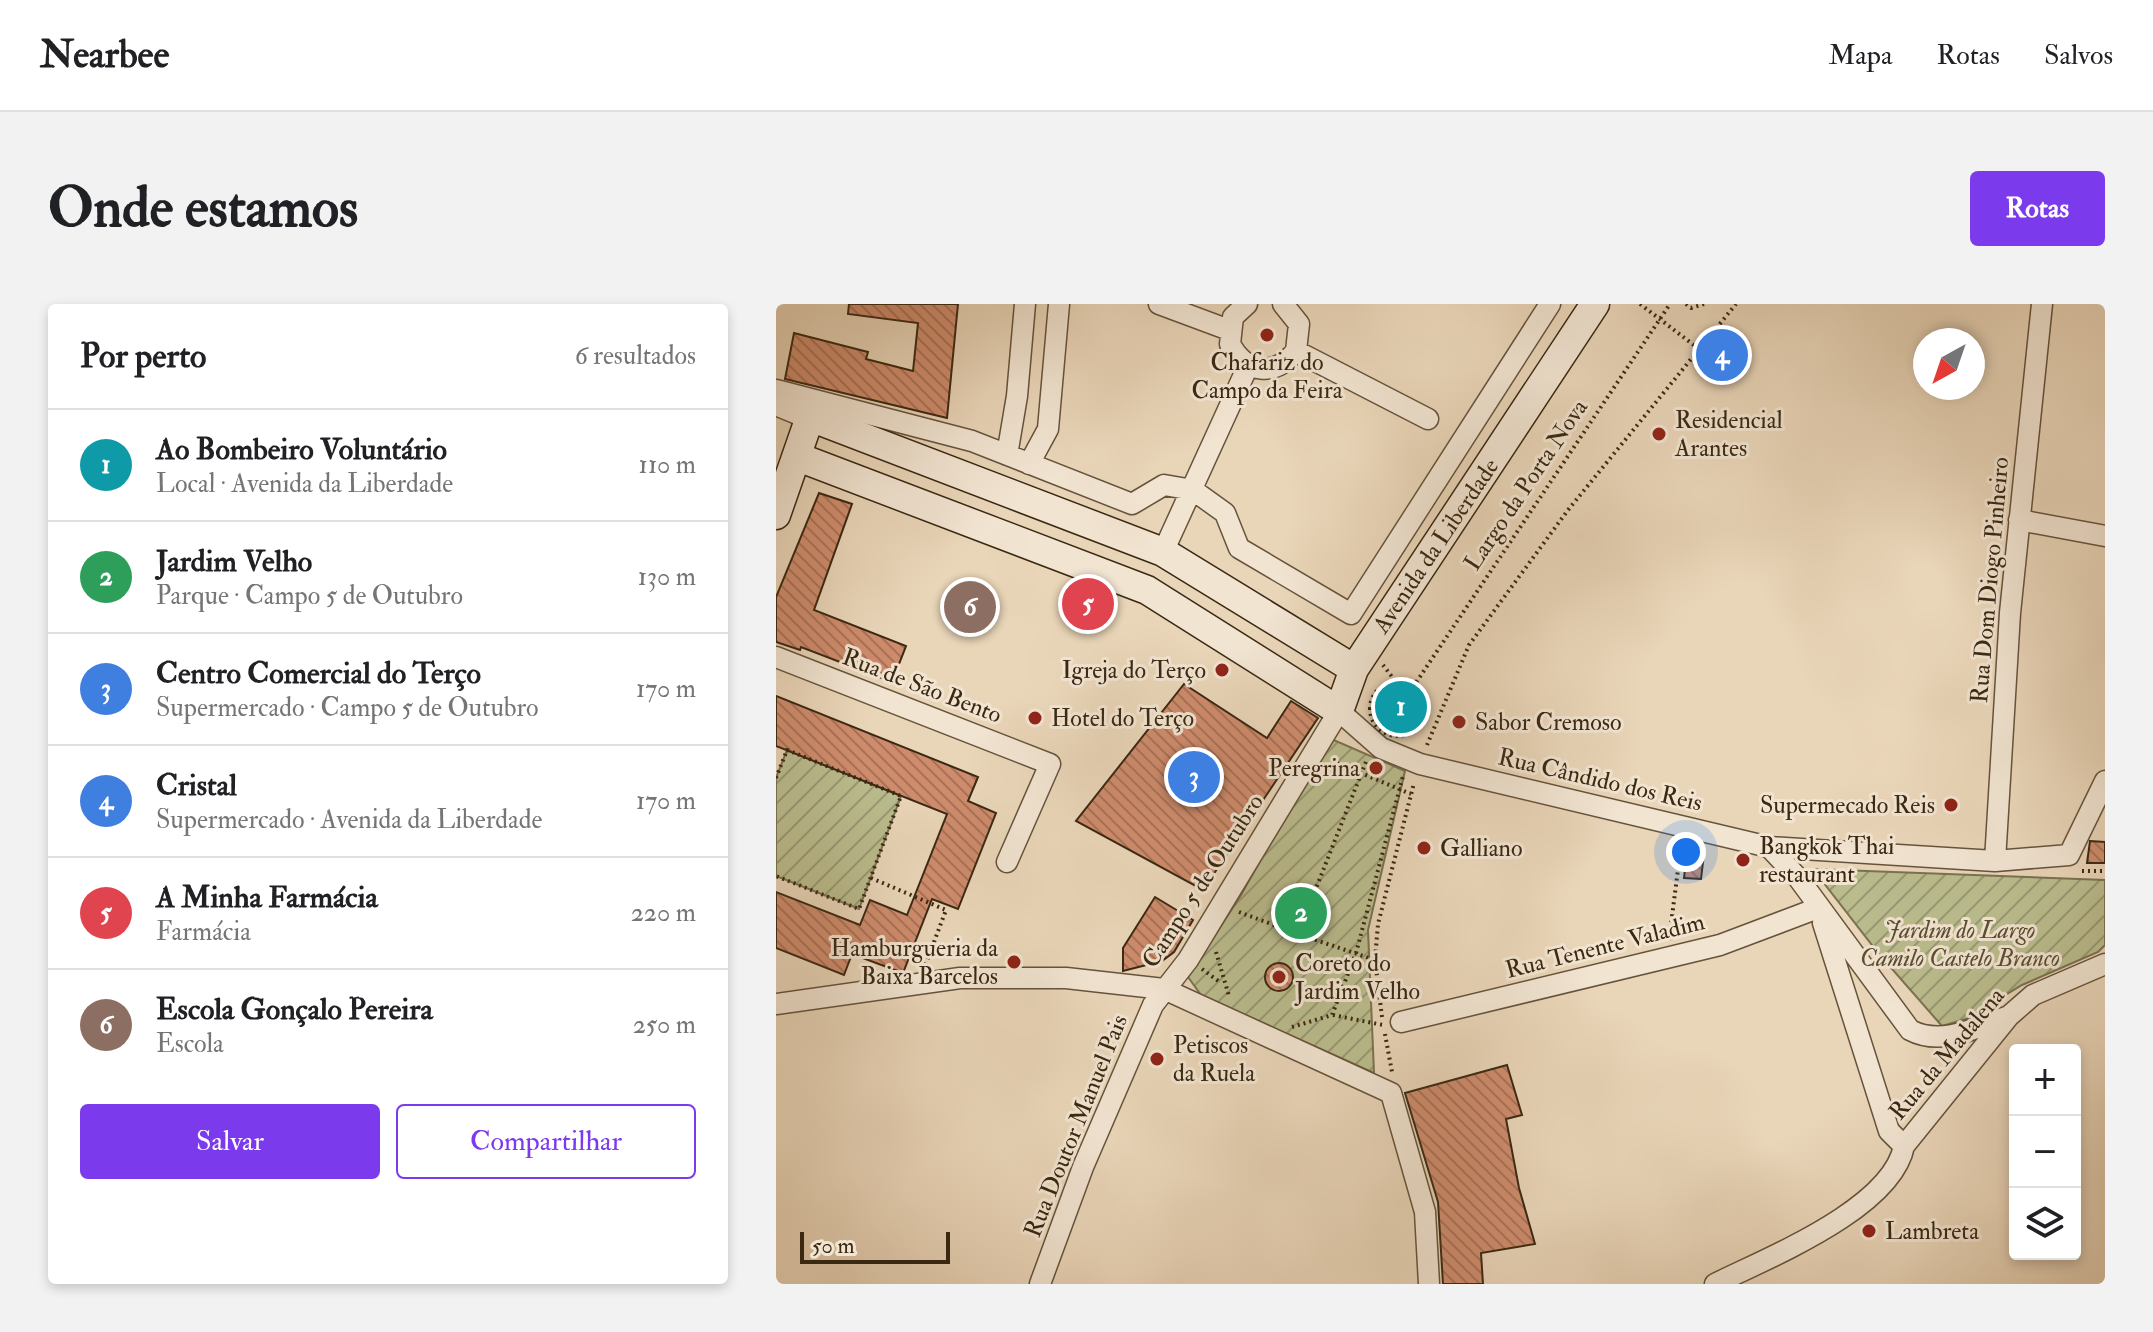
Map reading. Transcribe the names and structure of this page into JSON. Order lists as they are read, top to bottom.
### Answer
{
  "streets": {
    "main road": ["Avenida da Liberdade"],
    "street": [
      "Rua Dom Diogo Pinheiro",
      "Rua de São Bento",
      "Rua Cândido dos Reis",
      "Campo 5 de Outubro",
      "Rua Tenente Valadim",
      "Rua da Madalena",
      "Rua Doutor Manuel Pais"
    ],
    "path": ["Largo da Porta Nova"]
  },
  "crossings": [
    ["Avenida da Liberdade", "Campo 5 de Outubro"],
    ["Rua Dom Diogo Pinheiro", "Rua Cândido dos Reis"],
    ["Campo 5 de Outubro", "Rua Doutor Manuel Pais"]
  ],
  "parks": ["Jardim do Largo Camilo Castelo Branco"],
  "places": [
    "Chafariz do Campo da Feira",
    "Residencial Arantes",
    "Igreja do Terço",
    "Hotel do Terço",
    "Sabor Cremoso",
    "Peregrina",
    "Supermecado Reis",
    "Galliano",
    "Bangkok Thai restaurant",
    "Hamburgueria da Baixa Barcelos",
    "Coreto do Jardim Velho",
    "Petiscos da Ruela",
    "Lambreta"
  ],
  "scale_bar": "50 m",
  "north": "bottom left",
  "page": {
    "header": "Nearbee",
    "nav": ["Mapa", "Rotas", "Salvos"],
    "buttons": [
      "Rotas",
      ["Salvar", "Compartilhar"]
    ],
    "title": "Onde estamos",
    "heading": ["Por perto", "6 resultados"],
    "pins": [
      "4",
      "5",
      "6",
      "1",
      "3",
      "2"
    ],
    "list": [
      {
        "mark": "1",
        "name": "Ao Bombeiro Voluntário",
        "note": "Local · Avenida da Liberdade",
        "value": "110 m"
      },
      {
        "mark": "2",
        "name": "Jardim Velho",
        "note": "Parque · Campo 5 de Outubro",
        "value": "130 m"
      },
      {
        "mark": "3",
        "name": "Centro Comercial do Terço",
        "note": "Supermercado · Campo 5 de Outubro",
        "value": "170 m"
      },
      {
        "mark": "4",
        "name": "Cristal",
        "note": "Supermercado · Avenida da Liberdade",
        "value": "170 m"
      },
      {
        "mark": "5",
        "name": "A Minha Farmácia",
        "note": "Farmácia",
        "value": "220 m"
      },
      {
        "mark": "6",
        "name": "Escola Gonçalo Pereira",
        "note": "Escola",
        "value": "250 m"
      }
    ],
    "map_buttons": ["+", "−"],
    "scale": "50 m"
  }
}
